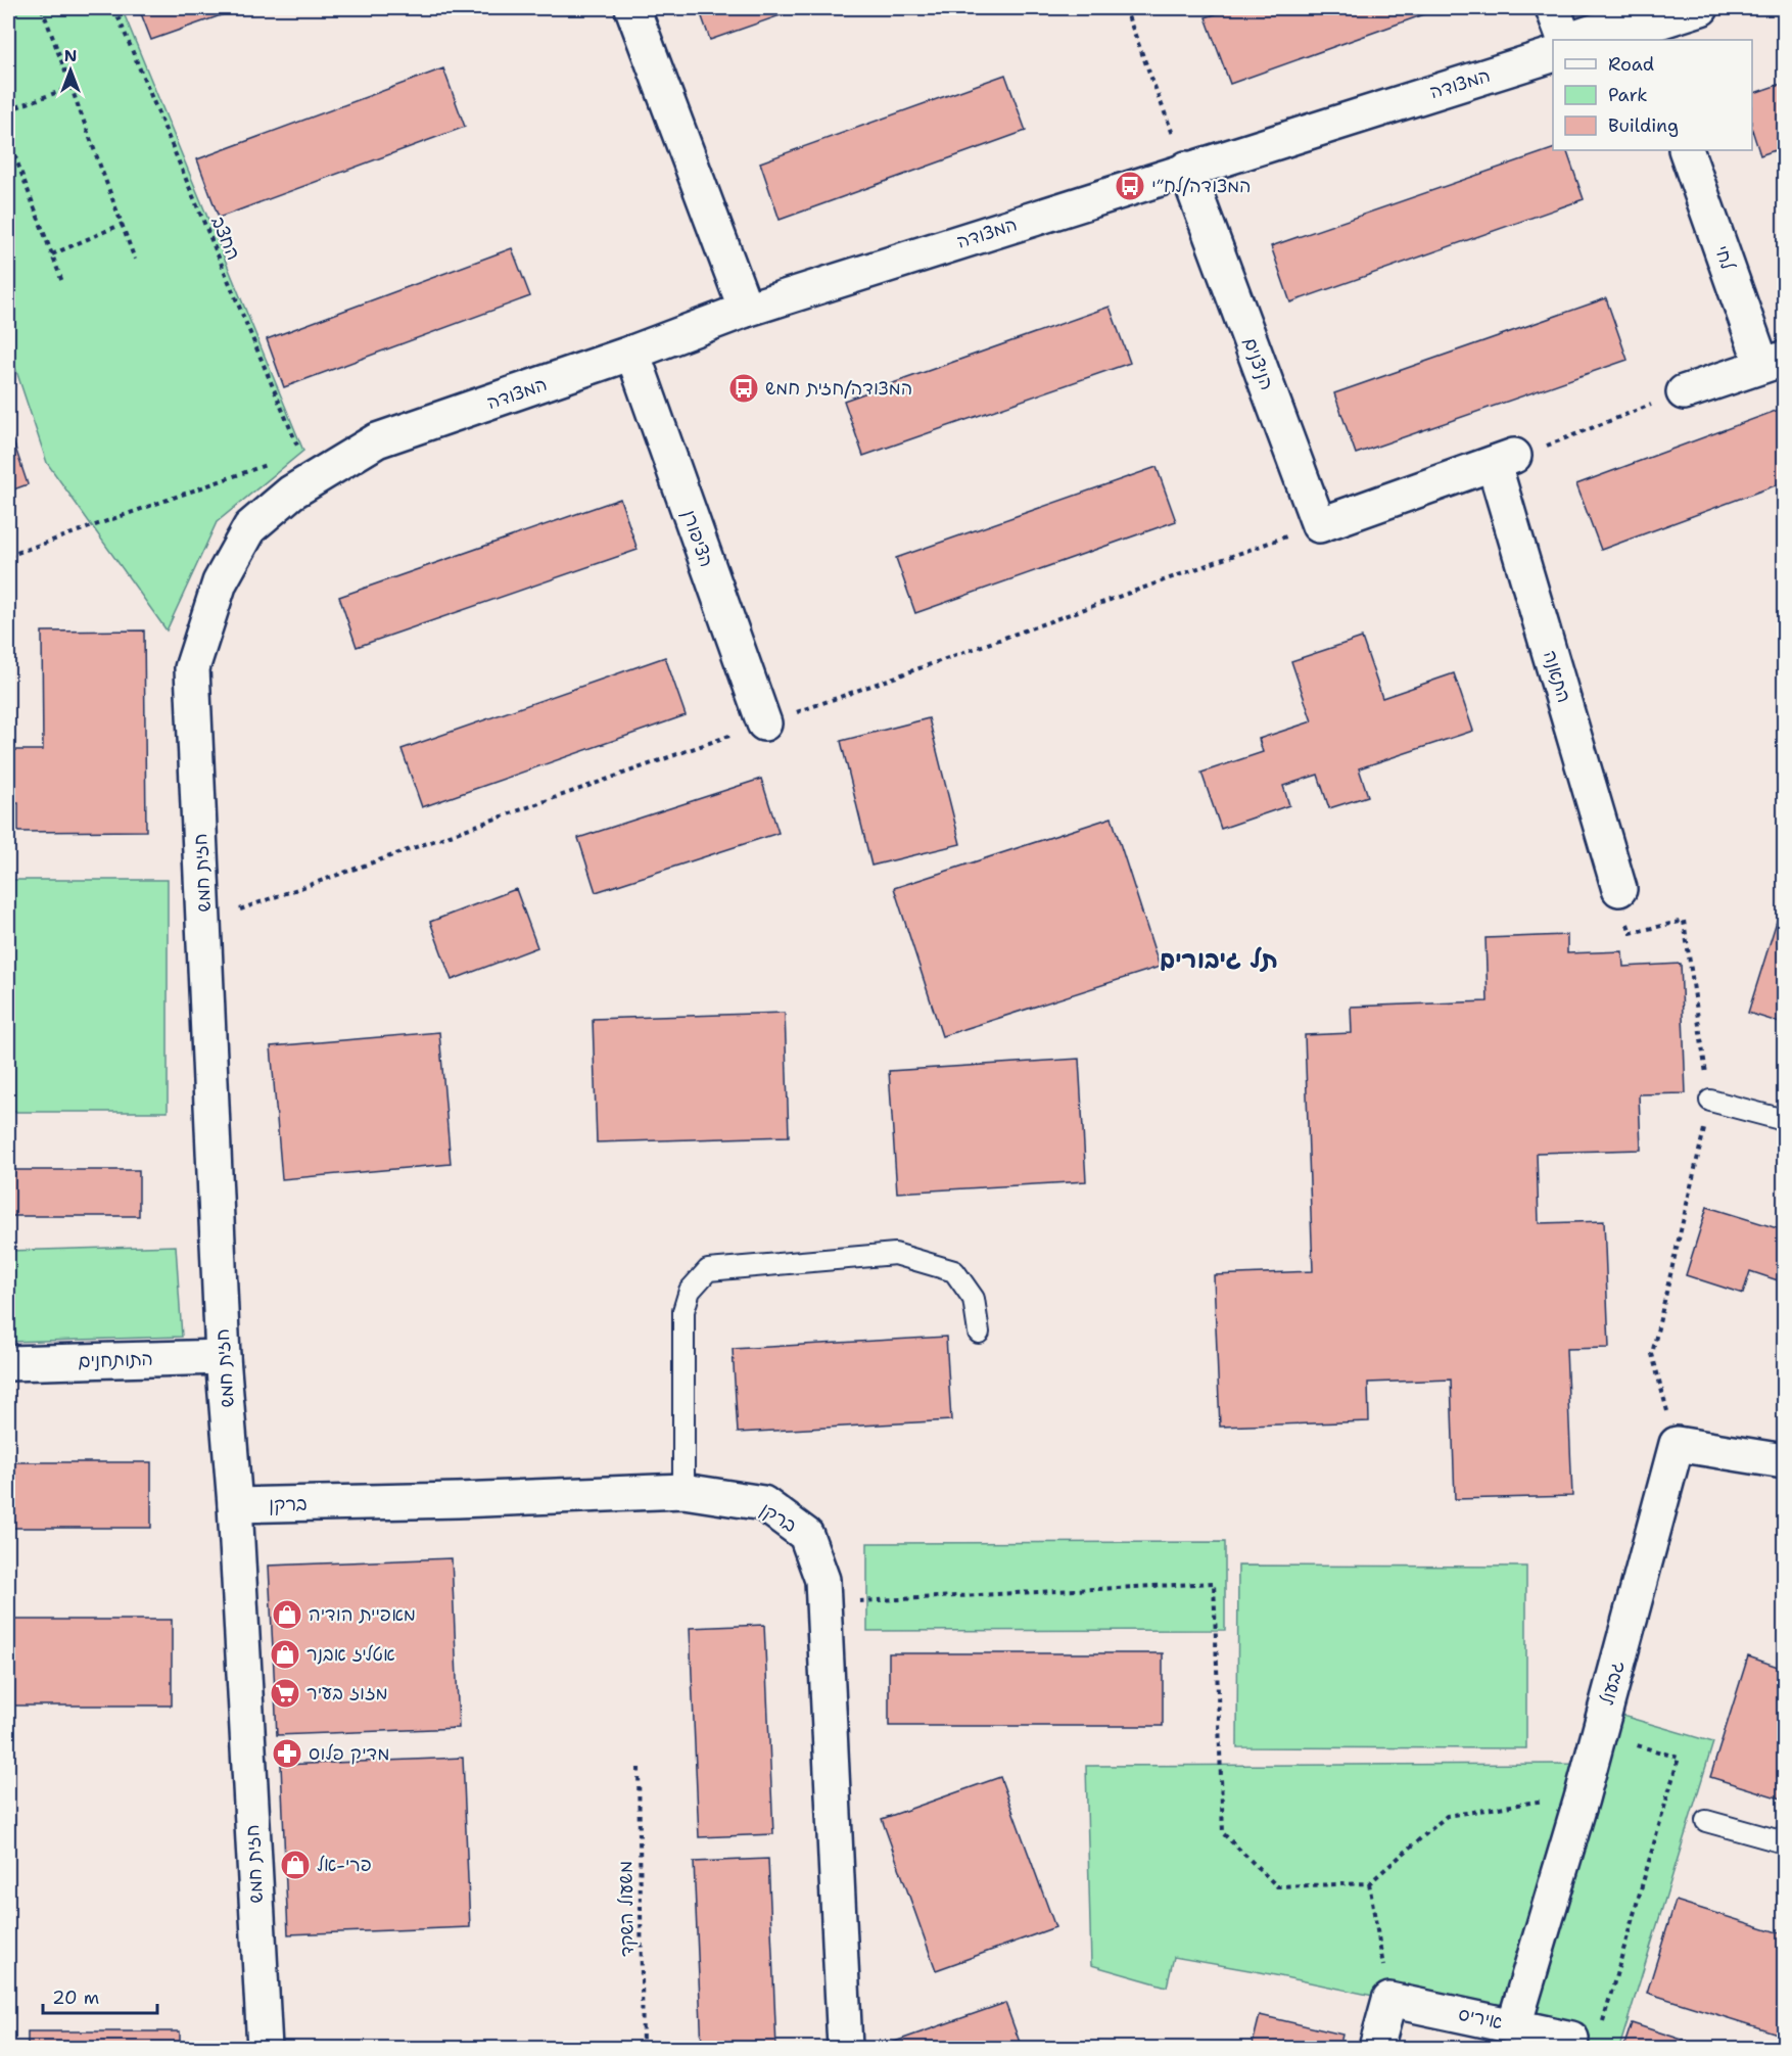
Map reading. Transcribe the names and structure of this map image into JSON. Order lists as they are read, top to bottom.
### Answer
{
  "streets": {
    "street": [
      "המצודה",
      "לחי",
      "הניצנים",
      "הציפורן",
      "התאנה",
      "חזית חמש",
      "התותחנים",
      "ברקן",
      "גבעול",
      "איריס"
    ],
    "path": ["החצב", "משעול השקד"]
  },
  "crossings": [
    ["המצודה", "החצב"],
    ["המצודה", "הניצנים"],
    ["המצודה", "הציפורן"],
    ["המצודה", "חזית חמש"],
    ["הניצנים", "התאנה"],
    ["חזית חמש", "התותחנים"],
    ["חזית חמש", "ברקן"],
    ["גבעול", "איריס"]
  ],
  "districts": ["תל גיבורים"],
  "places": {
    "bus stop": ["המצודה/לח״י", "המצודה/חזית חמש"],
    "shop": ["מאפיית הודיה", "אטליז אבנר", "פרי-אל"],
    "supermarket": ["מזוז בעיר"],
    "pharmacy": ["מדיק פלוס"]
  },
  "legend": ["Road", "Park", "Building"],
  "scale_bar": "20 m",
  "north": "top"
}
